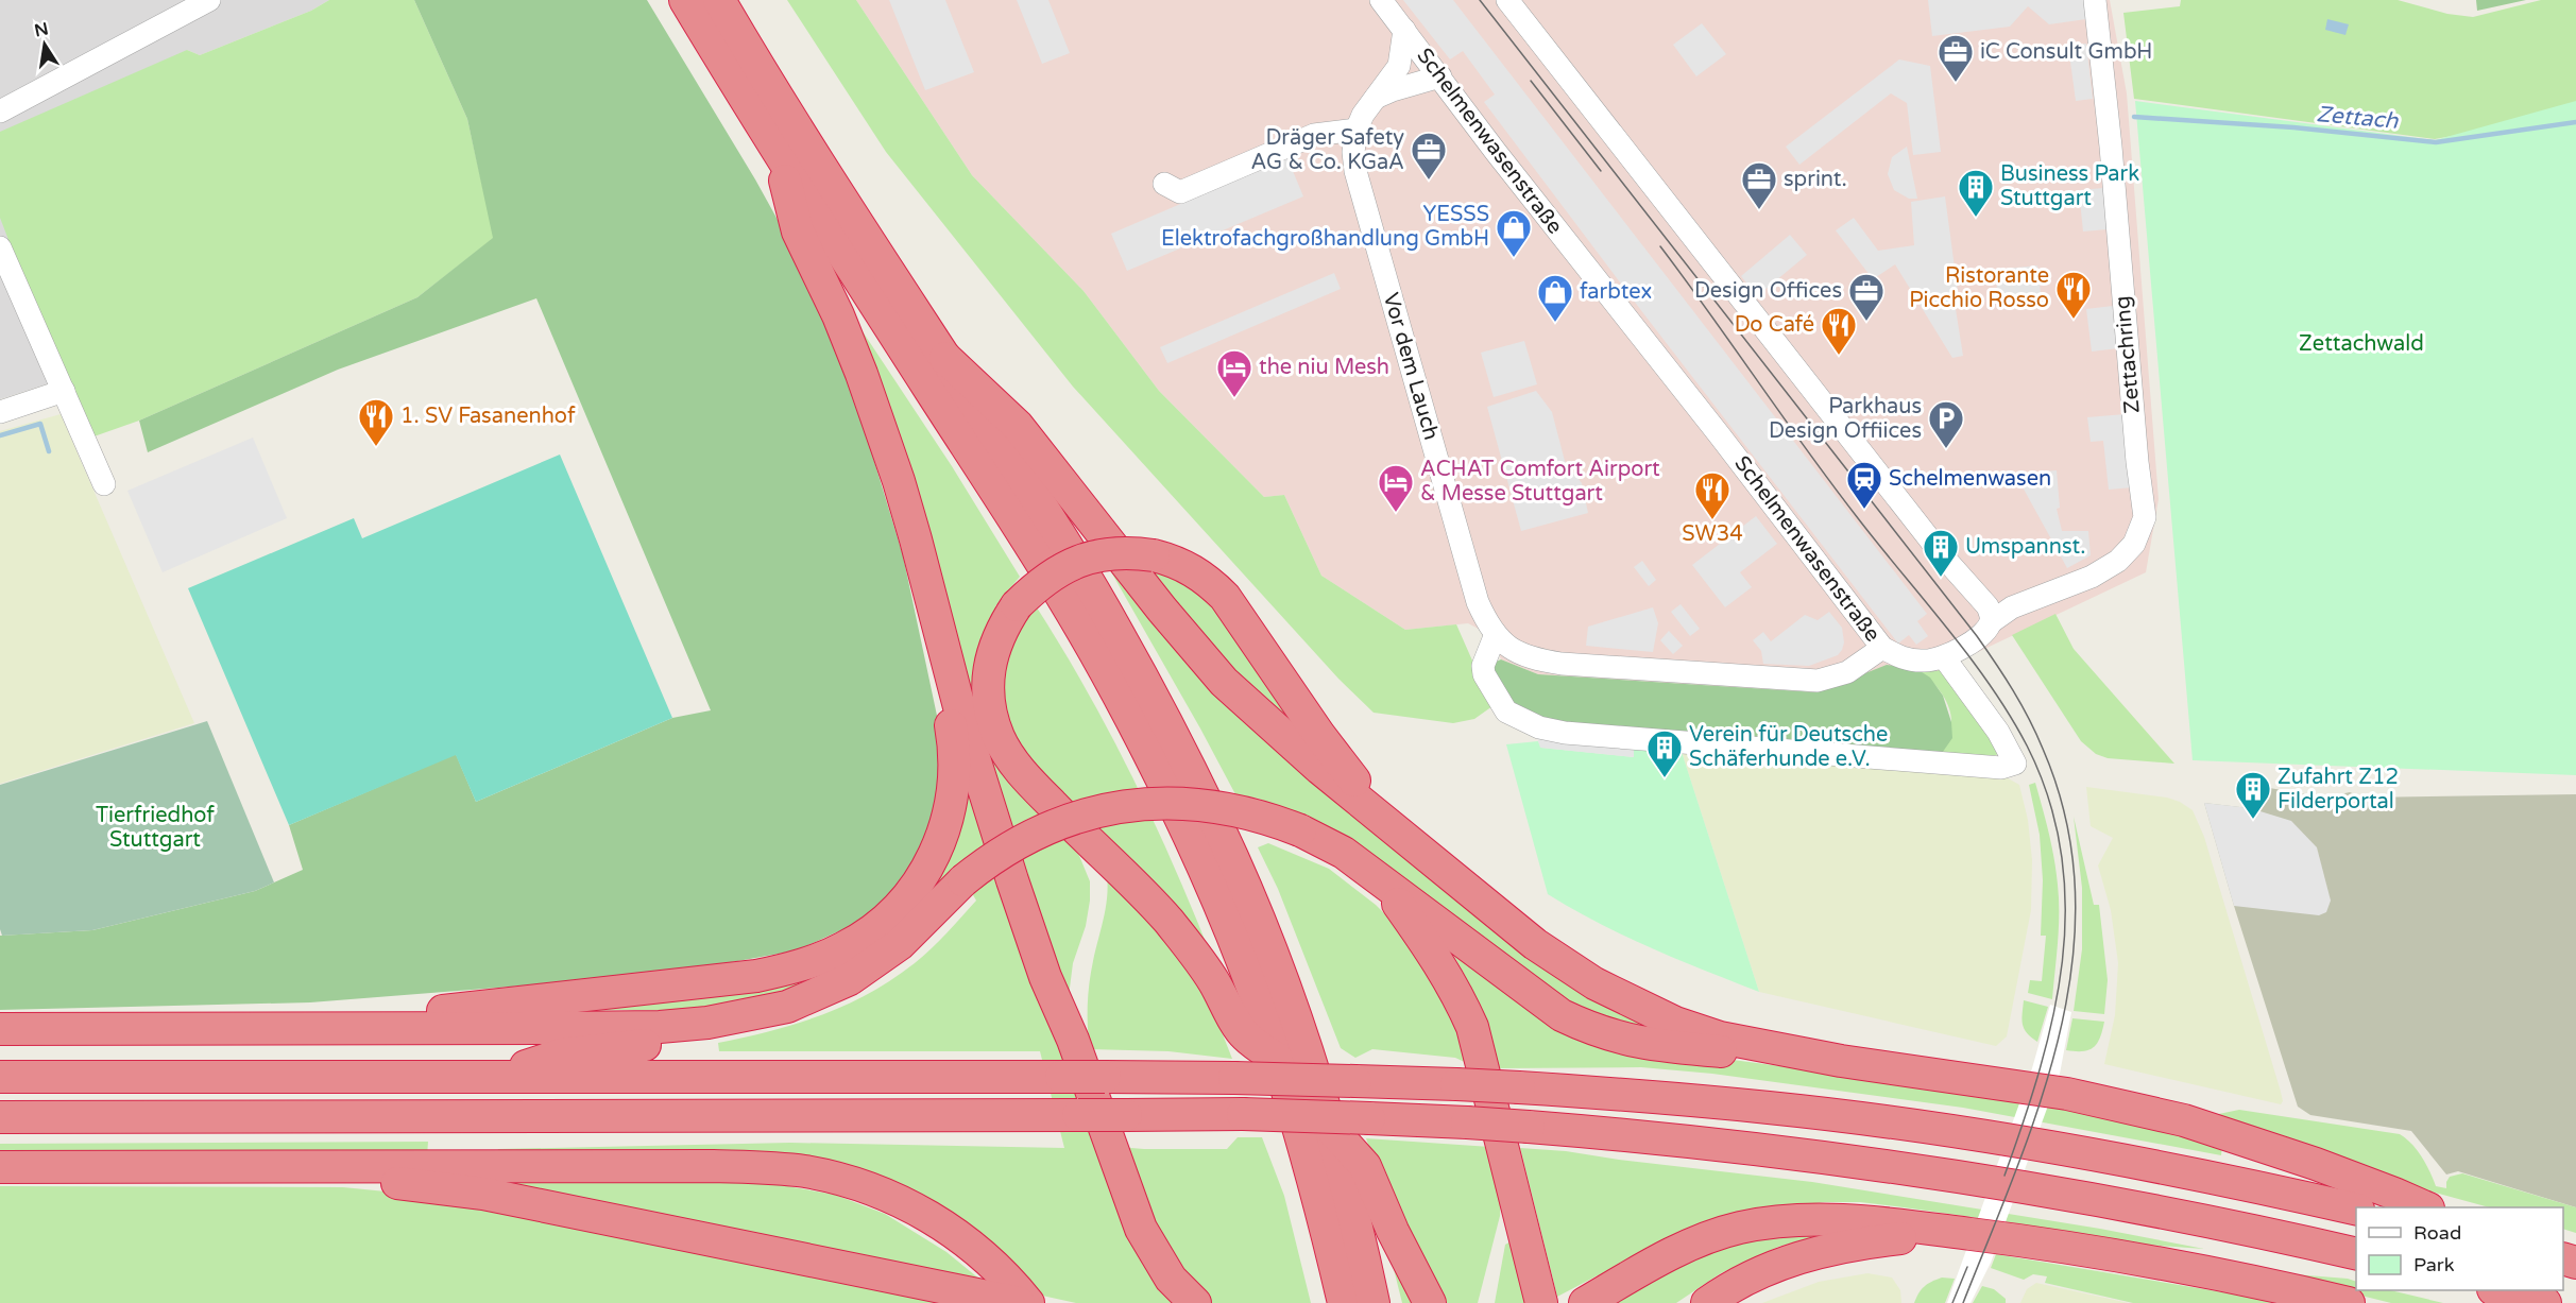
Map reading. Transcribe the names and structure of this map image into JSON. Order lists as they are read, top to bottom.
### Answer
{
  "streets": {
    "street": ["Schelmenwasenstraße", "Zettachring", "Vor dem Lauch"]
  },
  "crossings": [
    ["Schelmenwasenstraße", "Zettachring"],
    ["Schelmenwasenstraße", "Vor dem Lauch"]
  ],
  "water": ["Zettach"],
  "parks": ["Zettachwald", "Tierfriedhof Stuttgart"],
  "places": {
    "office": [
      "iC Consult GmbH",
      "Dräger Safety AG & Co. KGaA",
      "sprint.",
      "Design Offices"
    ],
    "building": [
      "Business Park Stuttgart",
      "Umspannst.",
      "Verein für Deutsche Schäferhunde e.V.",
      "Zufahrt Z12 Filderportal"
    ],
    "shop": ["YESSS Elektrofachgroßhandlung GmbH", "farbtex"],
    "restaurant": [
      "Ristorante Picchio Rosso",
      "Do Café",
      "1. SV Fasanenhof",
      "SW34"
    ],
    "hotel": ["the niu Mesh", "ACHAT Comfort Airport & Messe Stuttgart"],
    "parking": ["Parkhaus Design Offiices"],
    "station": ["Schelmenwasen"]
  },
  "legend": ["Road", "Park"],
  "north": "top"
}
